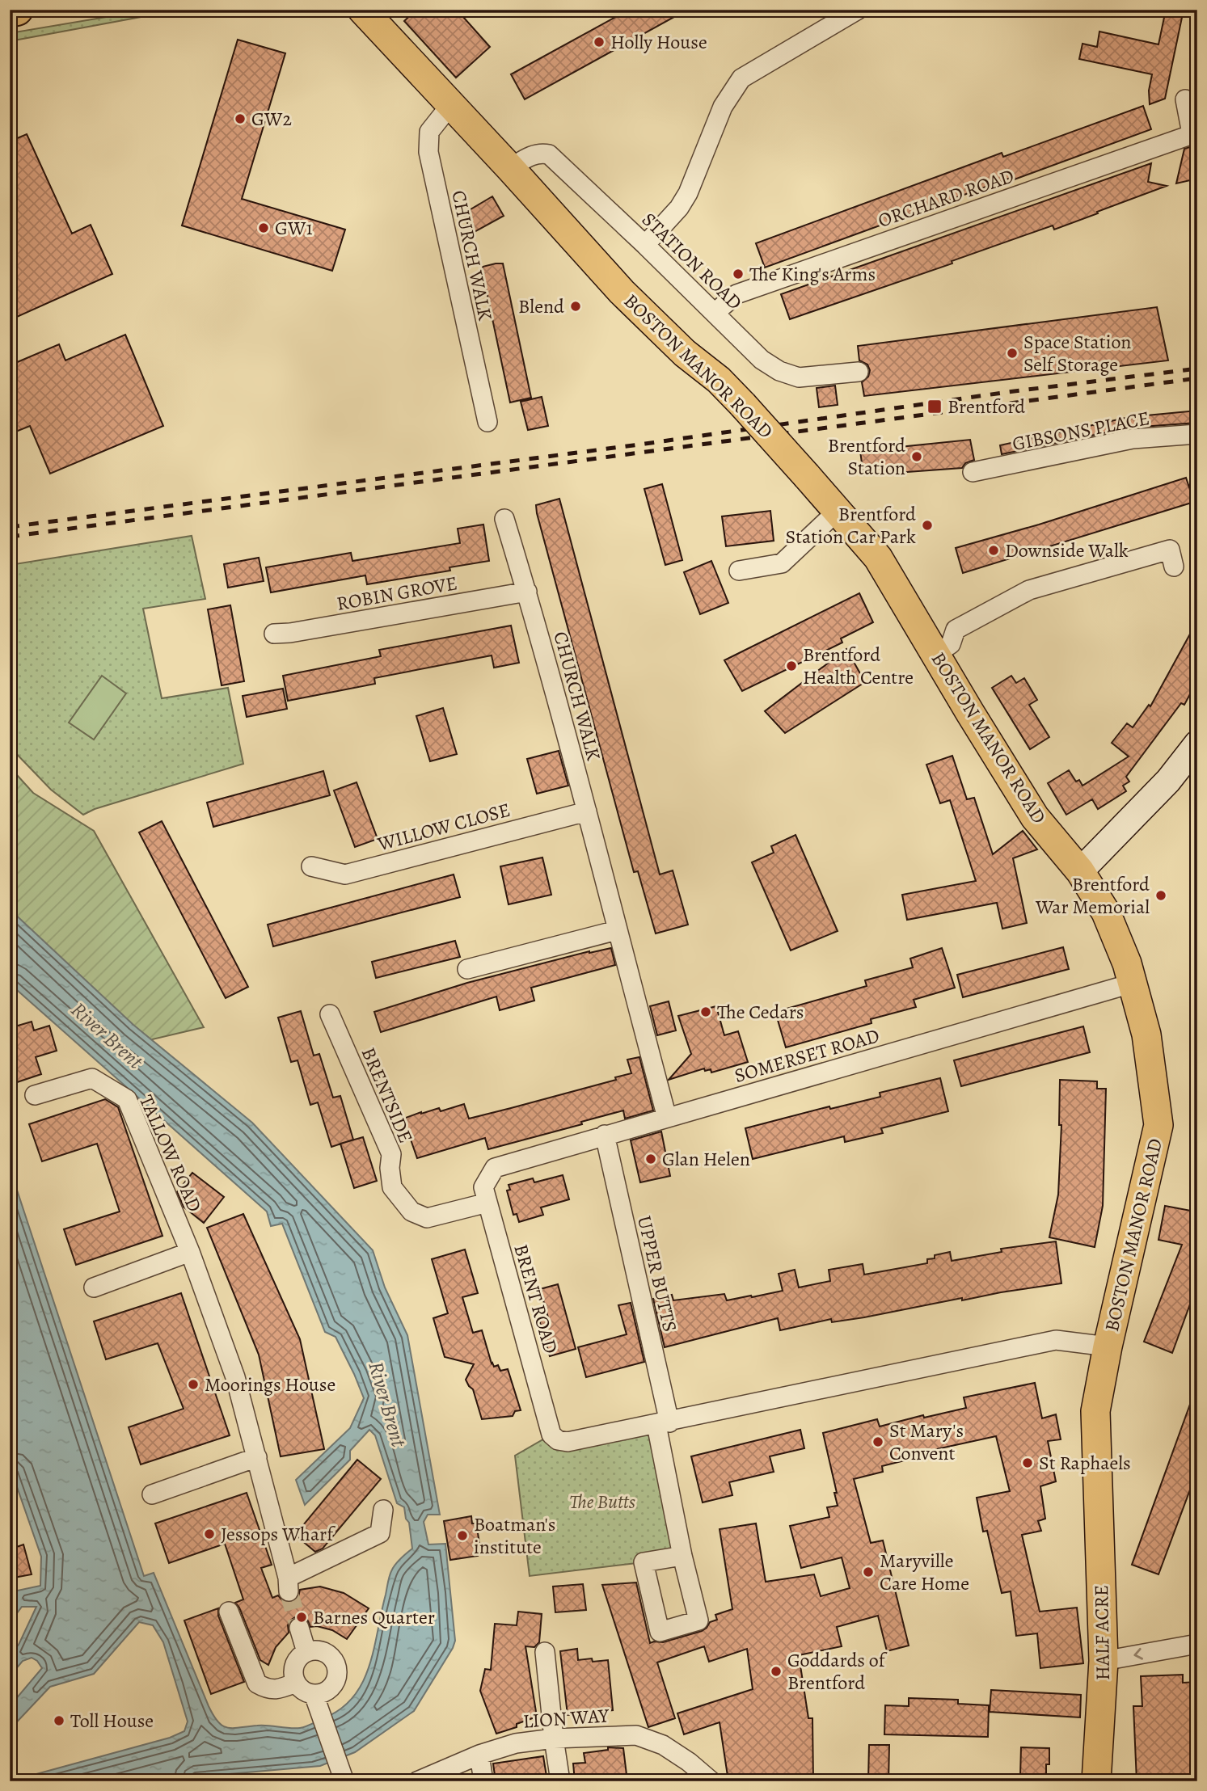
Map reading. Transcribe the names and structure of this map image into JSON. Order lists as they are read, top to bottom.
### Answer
{
  "streets": {
    "main road": ["BOSTON MANOR ROAD", "HALF ACRE"],
    "street": [
      "ORCHARD ROAD",
      "CHURCH WALK",
      "STATION ROAD",
      "GIBSONS PLACE",
      "ROBIN GROVE",
      "WILLOW CLOSE",
      "SOMERSET ROAD",
      "BRENTSIDE",
      "TALLOW ROAD",
      "UPPER BUTTS",
      "BRENT ROAD",
      "LION WAY"
    ]
  },
  "crossings": [
    ["ORCHARD ROAD", "STATION ROAD"],
    ["CHURCH WALK", "BOSTON MANOR ROAD"],
    ["CHURCH WALK", "ROBIN GROVE"],
    ["CHURCH WALK", "WILLOW CLOSE"],
    ["STATION ROAD", "BOSTON MANOR ROAD"],
    ["BOSTON MANOR ROAD", "SOMERSET ROAD"],
    ["BOSTON MANOR ROAD", "HALF ACRE"],
    ["SOMERSET ROAD", "UPPER BUTTS"],
    ["SOMERSET ROAD", "BRENT ROAD"],
    ["BRENTSIDE", "BRENT ROAD"],
    ["UPPER BUTTS", "BRENT ROAD"]
  ],
  "water": ["River Brent"],
  "parks": ["The Butts"],
  "places": {
    "other": [
      "Holly House",
      "GW2",
      "GW1",
      "The King's Arms",
      "Blend",
      "Space Station Self Storage",
      "Brentford Station",
      "Brentford Station Car Park",
      "Downside Walk",
      "Brentford Health Centre",
      "Brentford War Memorial",
      "The Cedars",
      "Glan Helen",
      "Moorings House",
      "St Mary's Convent",
      "St Raphaels",
      "Jessops Wharf",
      "Boatman's institute",
      "Maryville Care Home",
      "Barnes Quarter",
      "Goddards of Brentford",
      "Toll House"
    ],
    "transit": ["Brentford"]
  }
}
